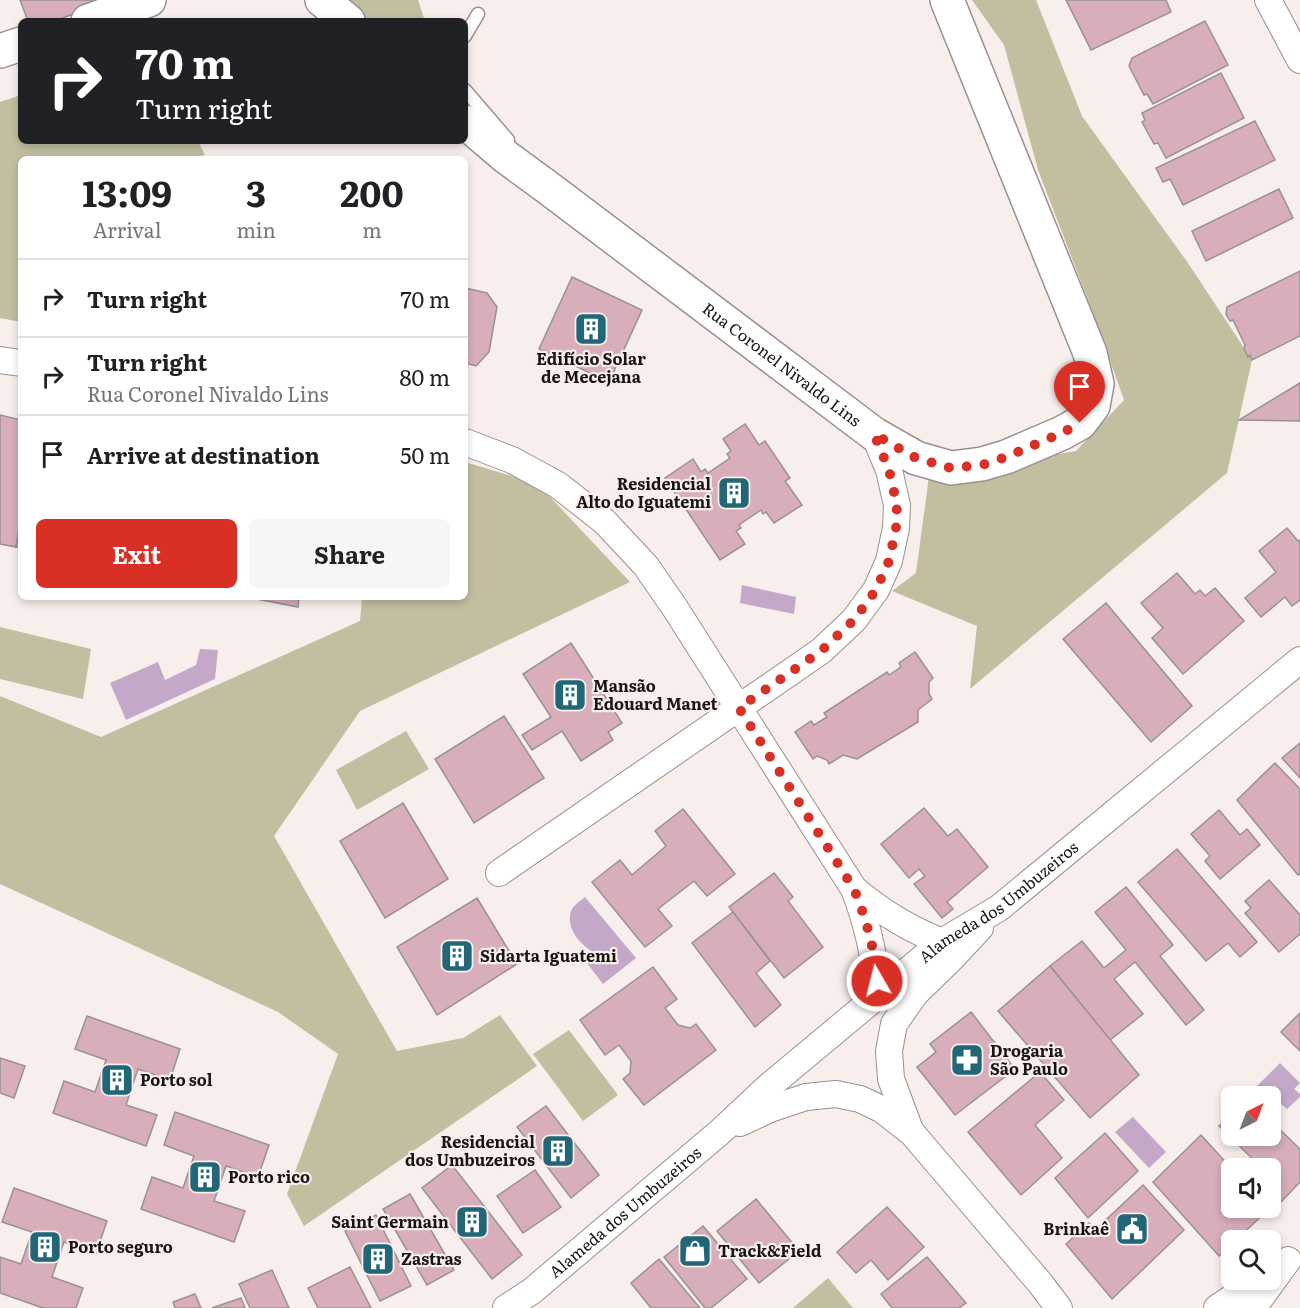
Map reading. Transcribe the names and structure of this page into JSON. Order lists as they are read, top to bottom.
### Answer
{
  "streets": {
    "street": ["Rua Coronel Nivaldo Lins", "Alameda dos Umbuzeiros"]
  },
  "places": {
    "building": [
      "Edifício Solar de Mecejana",
      "Residencial Alto do Iguatemi",
      "Mansão Edouard Manet",
      "Sidarta Iguatemi",
      "Porto sol",
      "Residencial dos Umbuzeiros",
      "Porto rico",
      "Saint Germain",
      "Porto seguro",
      "Zastras"
    ],
    "pharmacy": ["Drogaria São Paulo"],
    "public building": ["Brinkaê"],
    "shop": ["Track&Field"]
  },
  "north": "top right",
  "page": {
    "turn": ["70 m", "Turn right"],
    "eta": [
      "13:09",
      "Arrival",
      "3",
      "min",
      "200",
      "m"
    ],
    "list": [
      {
        "name": "Turn right",
        "value": "70 m"
      },
      {
        "name": "Turn right",
        "note": "Rua Coronel Nivaldo Lins",
        "value": "80 m"
      },
      {
        "name": "Arrive at destination",
        "value": "50 m"
      }
    ],
    "buttons": ["Exit", "Share"]
  }
}
